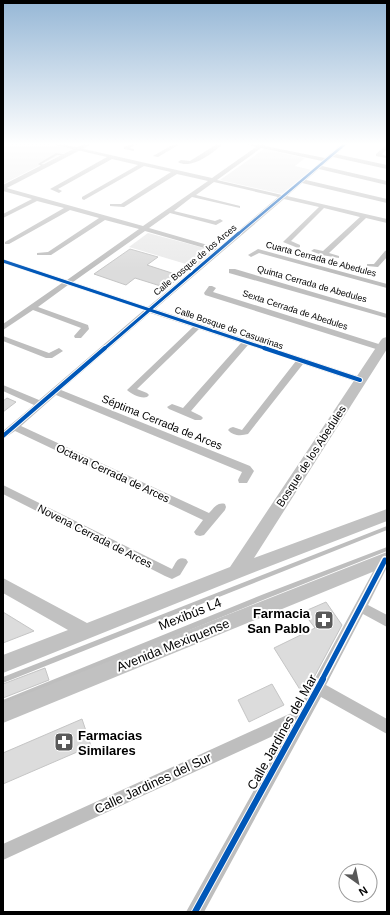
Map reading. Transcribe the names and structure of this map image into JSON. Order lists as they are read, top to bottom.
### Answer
{
  "streets": {
    "street": [
      "Cuarta Cerrada de Abedules",
      "Calle Bosque de los Arces",
      "Quinta Cerrada de Abedules",
      "Sexta Cerrada de Abedules",
      "Calle Bosque de Casuarinas",
      "Séptima Cerrada de Arces",
      "Bosque de los Abedules",
      "Octava Cerrada de Arces",
      "Novena Cerrada de Arces",
      "Avenida Mexiquense",
      "Calle Jardines del Mar",
      "Calle Jardines del Sur"
    ],
    "lane": ["Mexibús L4"]
  },
  "crossings": [
    ["Calle Bosque de los Arces", "Calle Bosque de Casuarinas"],
    ["Calle Bosque de los Arces", "Séptima Cerrada de Arces"],
    ["Calle Bosque de los Arces", "Octava Cerrada de Arces"],
    ["Sexta Cerrada de Abedules", "Bosque de los Abedules"],
    ["Calle Bosque de Casuarinas", "Bosque de los Abedules"],
    ["Mexibús L4", "Avenida Mexiquense"],
    ["Mexibús L4", "Calle Jardines del Mar"],
    ["Avenida Mexiquense", "Calle Jardines del Mar"],
    ["Calle Jardines del Mar", "Calle Jardines del Sur"]
  ],
  "places": {
    "pharmacy": ["Farmacia San Pablo", "Farmacias Similares"]
  },
  "north": "bottom right"
}
